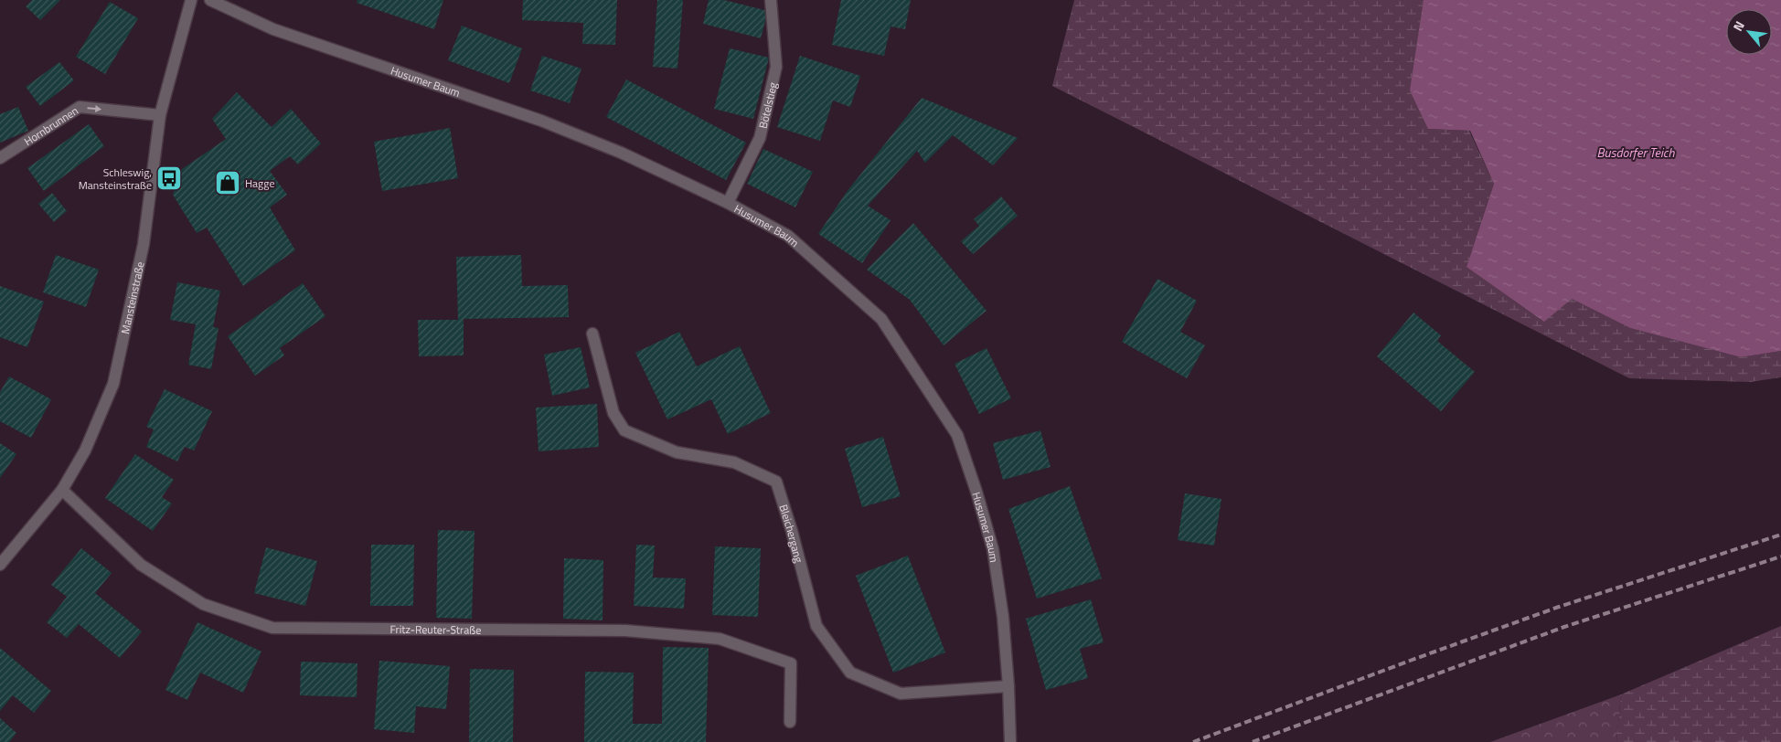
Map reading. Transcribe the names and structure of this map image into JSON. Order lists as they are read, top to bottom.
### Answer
{
  "streets": {
    "street": [
      "Husumer Baum",
      "Bötelstieg",
      "Hornbrunnen",
      "Mansteinstraße",
      "Bleichergang",
      "Fritz-Reuter-Straße"
    ]
  },
  "crossings": [
    ["Husumer Baum", "Bötelstieg"],
    ["Husumer Baum", "Bleichergang"],
    ["Hornbrunnen", "Mansteinstraße"],
    ["Mansteinstraße", "Fritz-Reuter-Straße"]
  ],
  "one_way": ["Hornbrunnen"],
  "water": ["Busdorfer Teich"],
  "places": {
    "bus stop": ["Schleswig, Mansteinstraße"],
    "shop": ["Hagge"]
  },
  "north": "top left"
}
